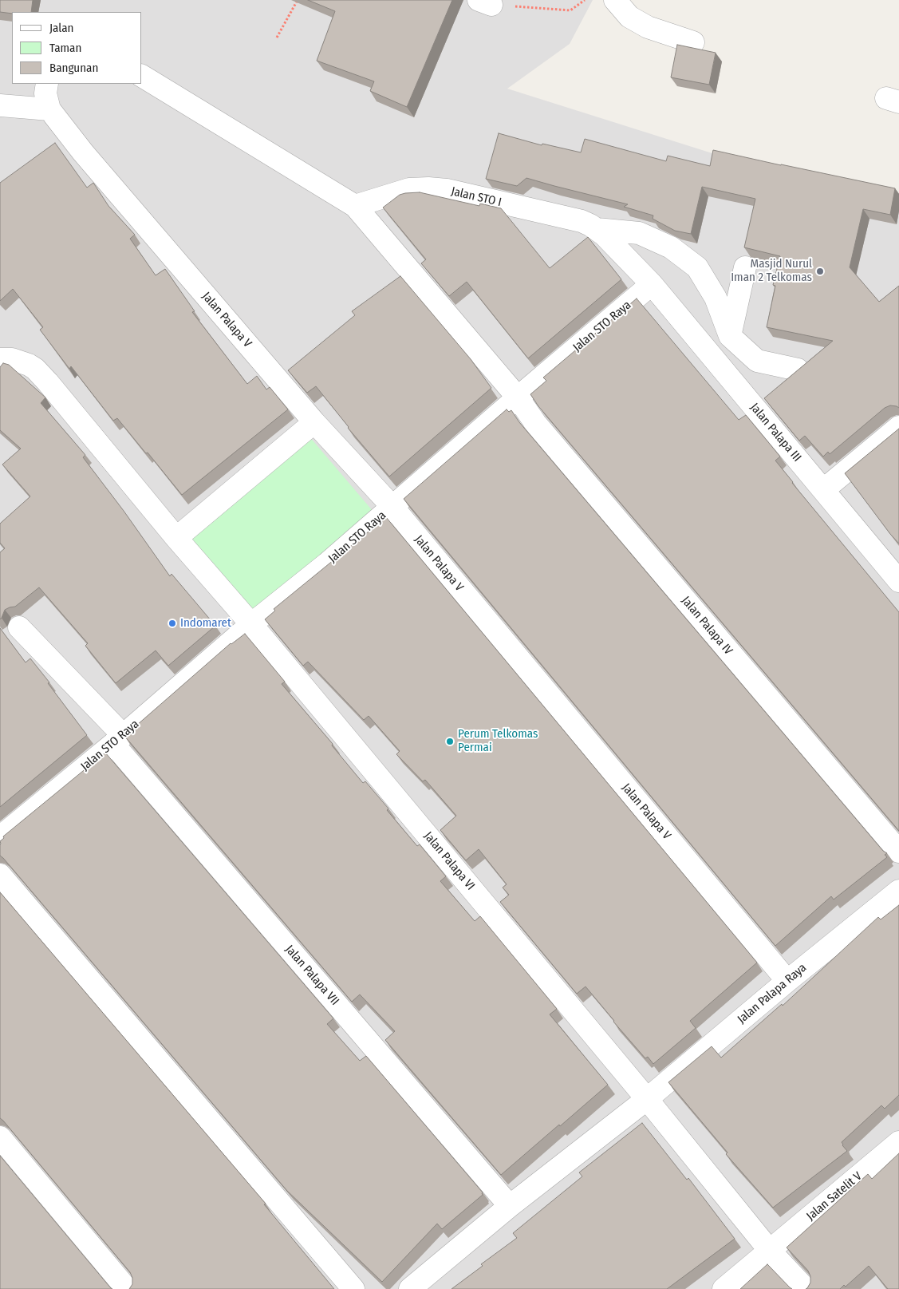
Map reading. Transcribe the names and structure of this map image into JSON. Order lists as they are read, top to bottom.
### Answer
{
  "streets": {
    "street": [
      "Jalan STO I",
      "Jalan Palapa V",
      "Jalan STO Raya",
      "Jalan Palapa III",
      "Jalan Palapa IV",
      "Jalan Palapa VI",
      "Jalan Palapa VII",
      "Jalan Palapa Raya",
      "Jalan Satelit V"
    ]
  },
  "crossings": [
    ["Jalan STO I", "Jalan Palapa IV"],
    ["Jalan Palapa V", "Jalan STO Raya"],
    ["Jalan Palapa V", "Jalan Palapa Raya"],
    ["Jalan STO Raya", "Jalan Palapa III"],
    ["Jalan STO Raya", "Jalan Palapa IV"],
    ["Jalan STO Raya", "Jalan Palapa VI"],
    ["Jalan STO Raya", "Jalan Palapa VII"],
    ["Jalan Palapa VI", "Jalan Palapa Raya"],
    ["Jalan Palapa VI", "Jalan Satelit V"],
    ["Jalan Palapa VII", "Jalan Palapa Raya"]
  ],
  "places": ["Masjid Nurul Iman 2 Telkomas", "Indomaret", "Perum Telkomas Permai"],
  "legend": ["Jalan", "Taman", "Bangunan"]
}
